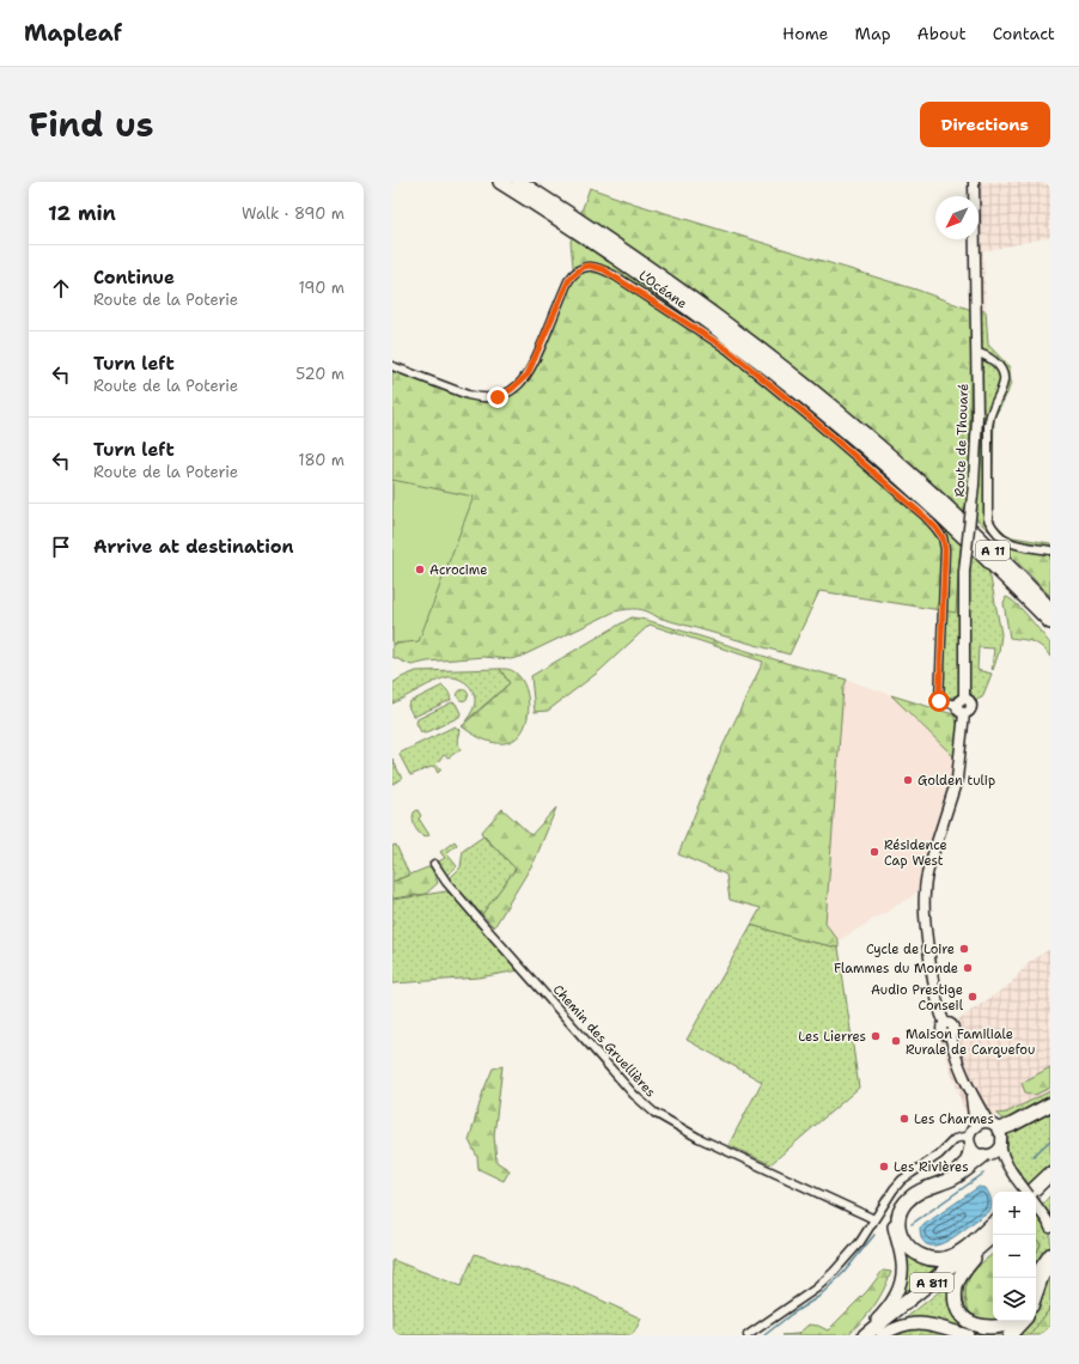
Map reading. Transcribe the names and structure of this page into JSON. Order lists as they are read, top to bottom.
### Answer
{
  "streets": {
    "highway": ["L’Océane", "A 11", "A 811"],
    "main road": ["Route de Thouaré"],
    "street": ["Chemin des Gruellières"]
  },
  "places": [
    "Acrocime",
    "Golden tulip",
    "Résidence Cap West",
    "Cycle de Loire",
    "Flammes du Monde",
    "Audio Prestige Conseil",
    "Les Lierres",
    "Maison Familiale Rurale de Carquefou",
    "Les Charmes",
    "Les Rivières"
  ],
  "north": "bottom left",
  "page": {
    "header": "Mapleaf",
    "nav": [
      "Home",
      "Map",
      "About",
      "Contact"
    ],
    "title": "Find us",
    "buttons": "Directions",
    "heading": ["12 min", "Walk · 890 m"],
    "list": [
      ["Continue", "Route de la Poterie", "190 m"],
      ["Turn left", "Route de la Poterie", "520 m"],
      ["Turn left", "Route de la Poterie", "180 m"],
      "Arrive at destination"
    ],
    "map_buttons": ["+", "−"]
  }
}
